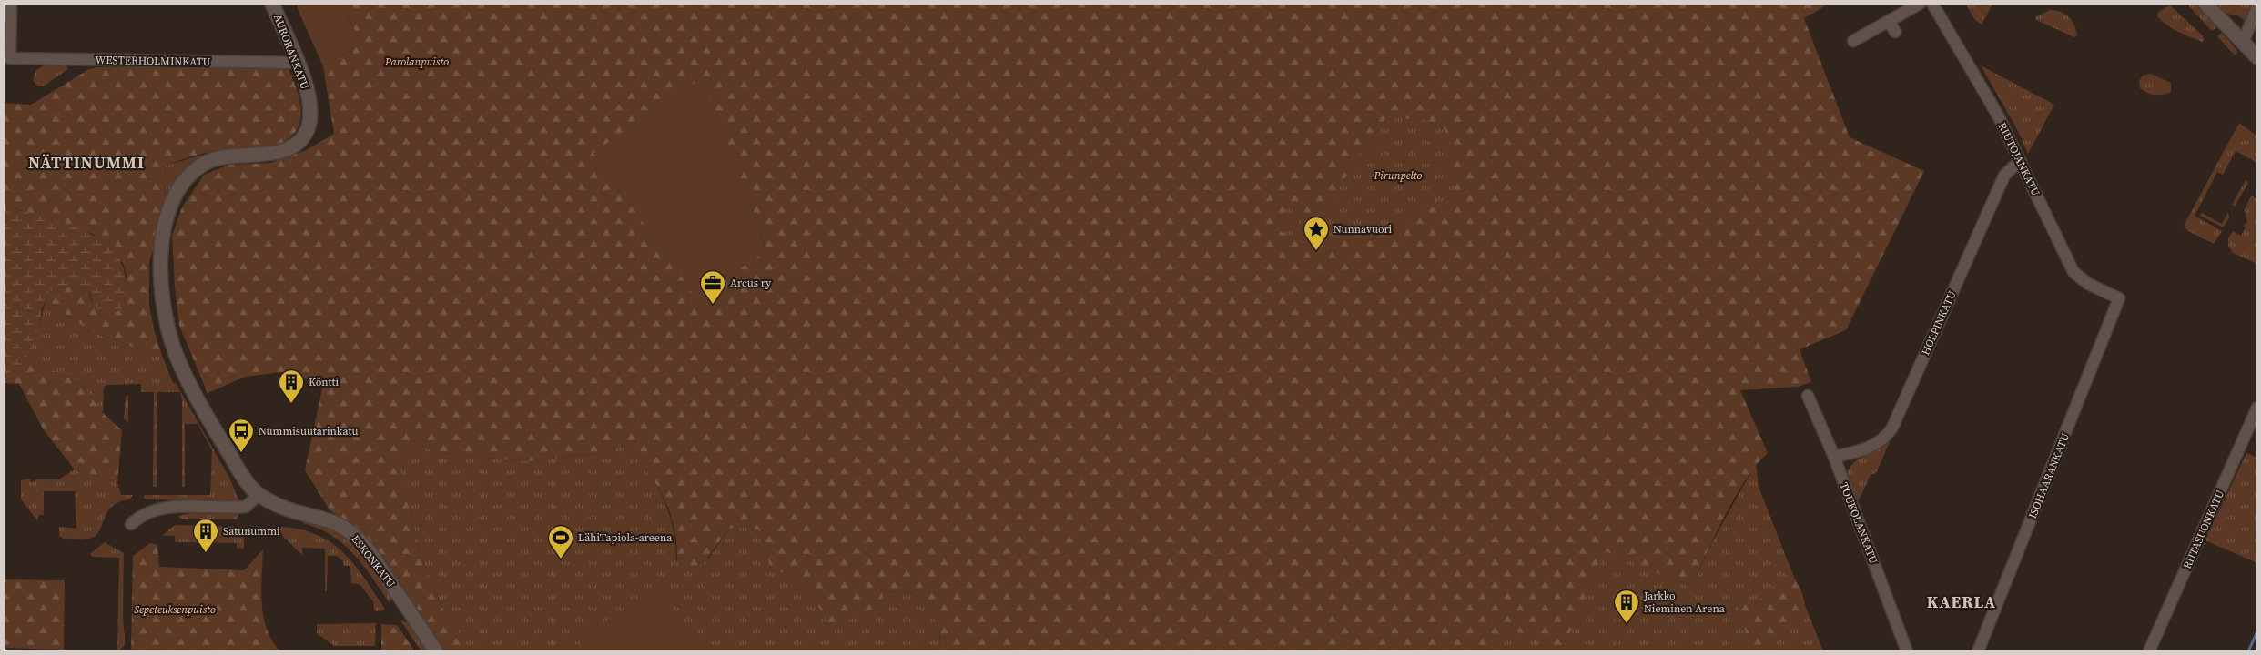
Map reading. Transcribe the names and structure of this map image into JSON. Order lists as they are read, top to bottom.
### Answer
{
  "streets": {
    "street": [
      "AURORANKATU",
      "WESTERHOLMINKATU",
      "RIUTOJANKATU",
      "HOLPINKATU",
      "ISOHAARANKATU",
      "TOUKOLANKATU",
      "RIITASUONKATU",
      "ESKONKATU"
    ]
  },
  "crossings": [
    ["AURORANKATU", "WESTERHOLMINKATU"],
    ["AURORANKATU", "ESKONKATU"],
    ["RIUTOJANKATU", "HOLPINKATU"],
    ["RIUTOJANKATU", "ISOHAARANKATU"],
    ["HOLPINKATU", "TOUKOLANKATU"]
  ],
  "districts": ["NÄTTINUMMI", "KAERLA"],
  "parks": ["Parolanpuisto", "Pirunpelto", "Sepeteuksenpuisto"],
  "places": {
    "place": ["Nunnavuori"],
    "office": ["Arcus ry"],
    "building": ["Köntti", "Satunummi", "Jarkko Nieminen Arena"],
    "bus stop": ["Nummisuutarinkatu"],
    "sports": ["LähiTapiola-areena"]
  }
}
